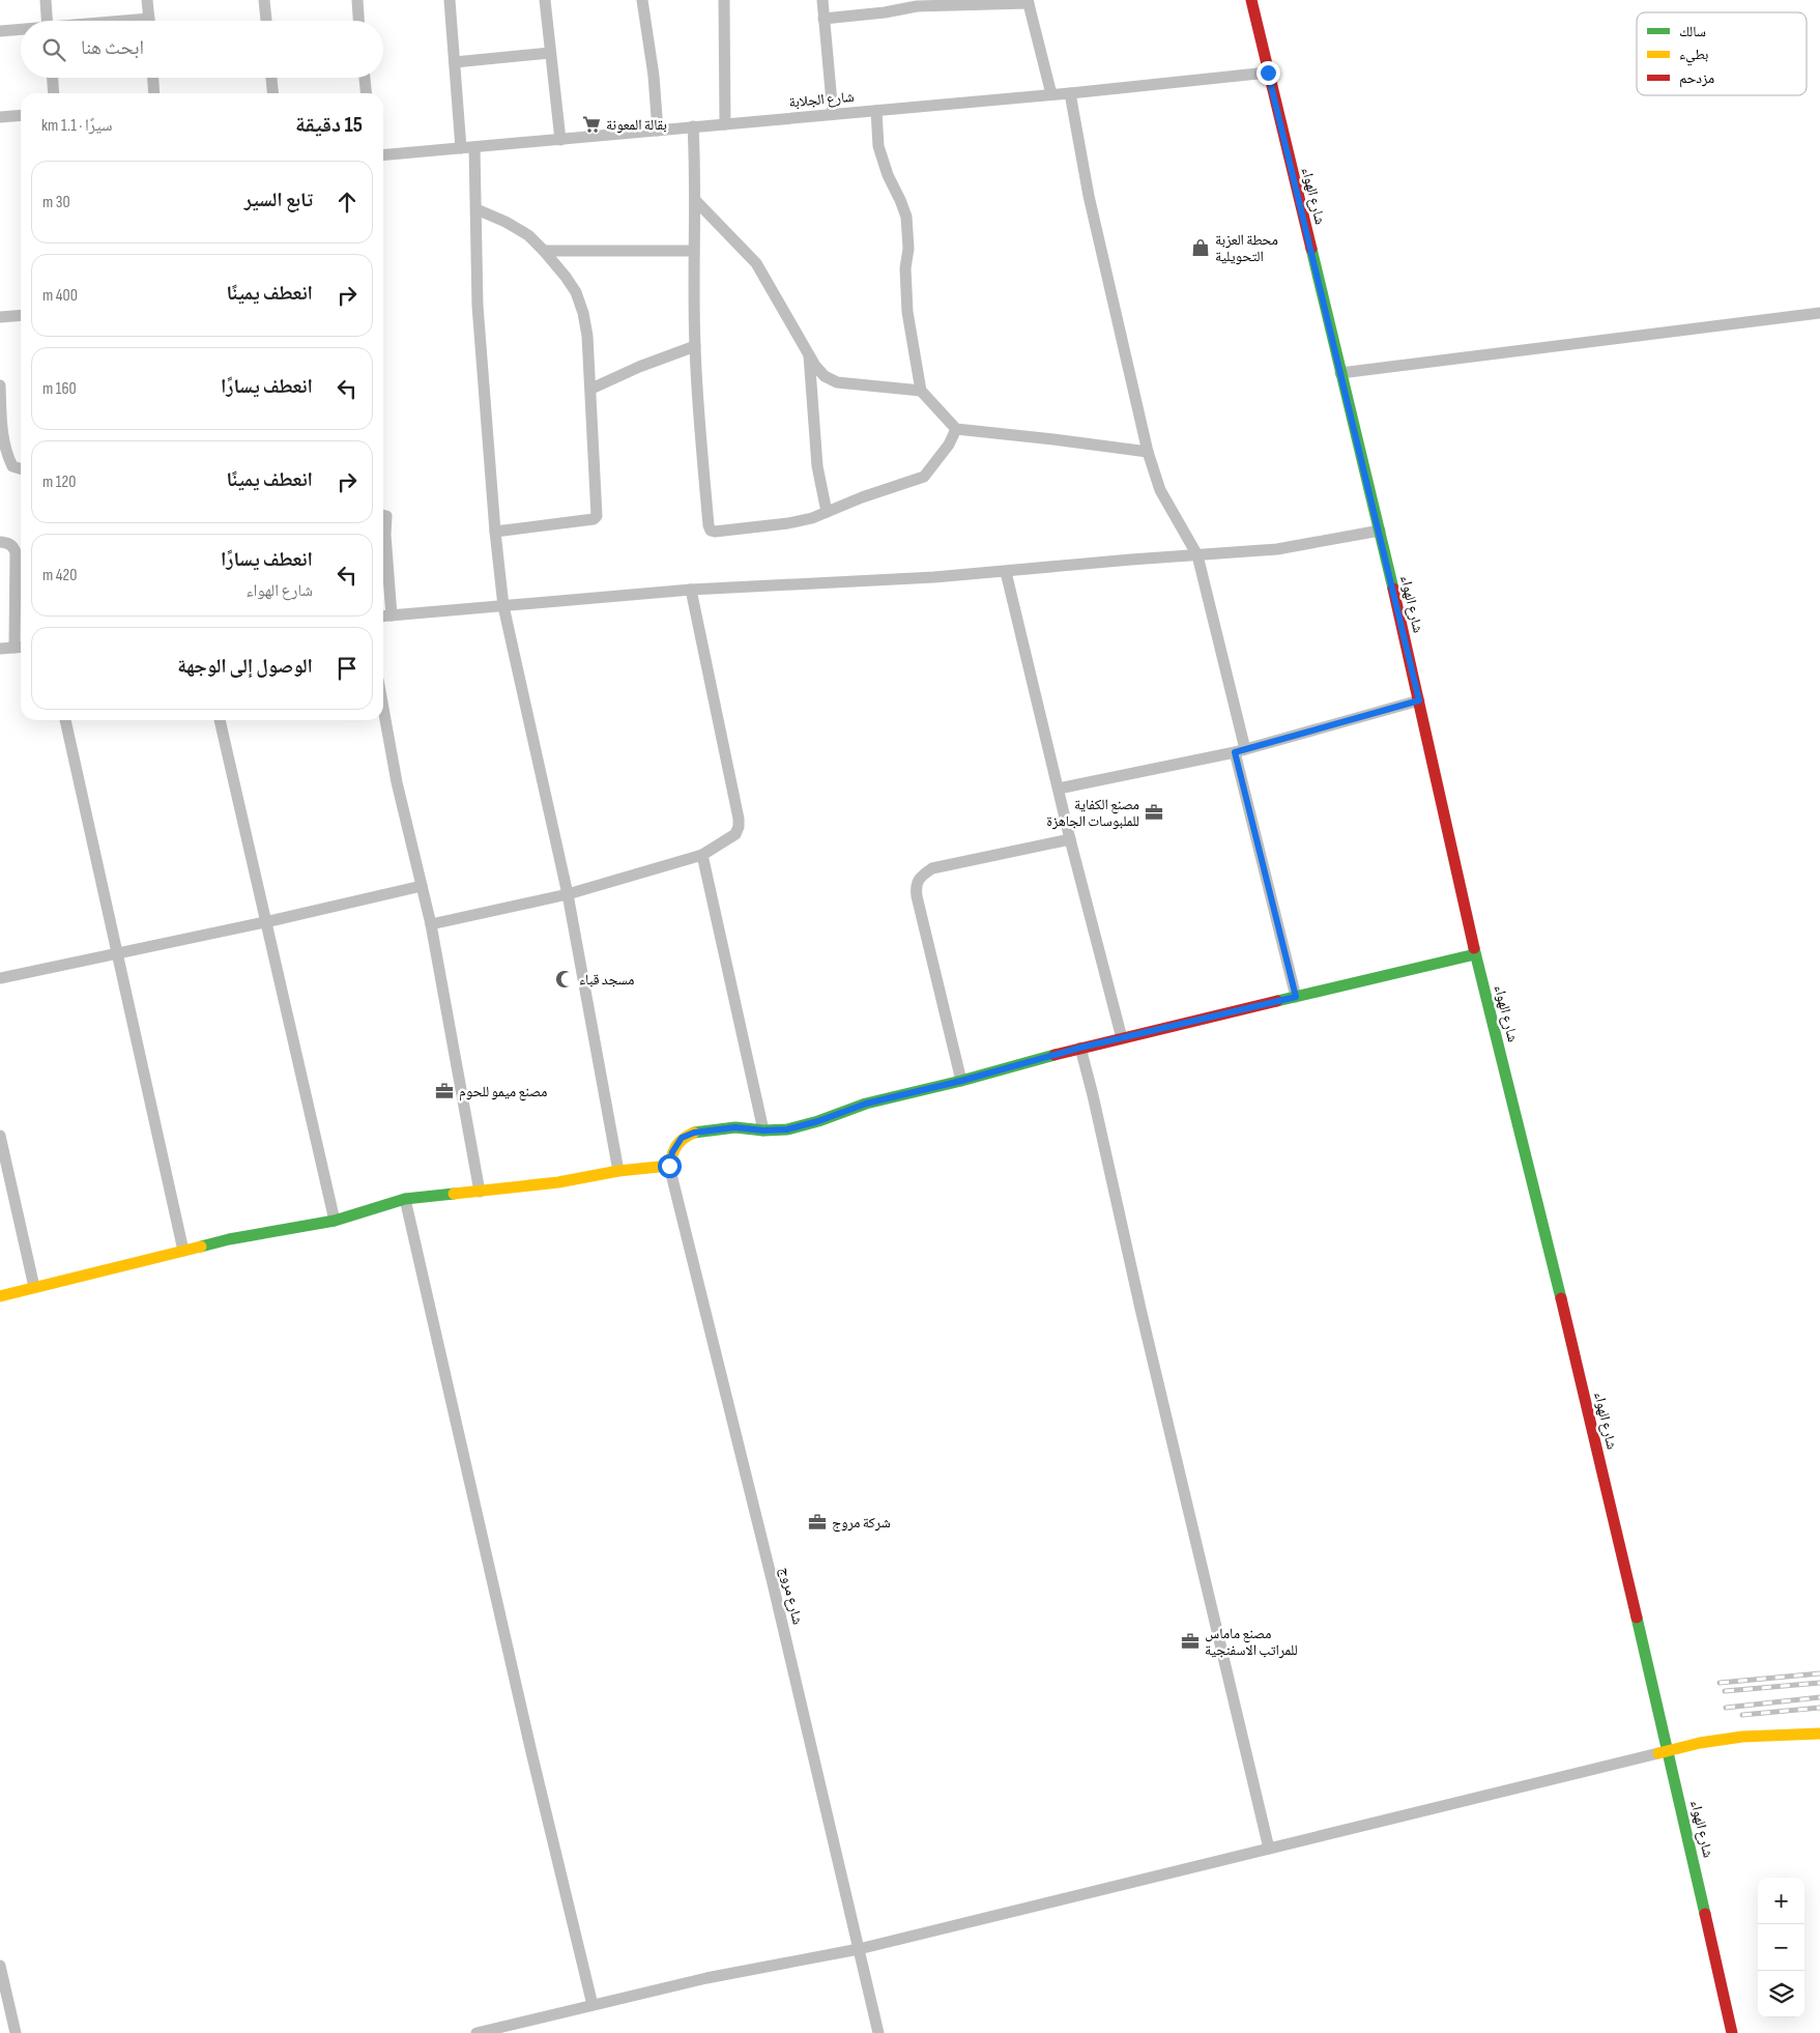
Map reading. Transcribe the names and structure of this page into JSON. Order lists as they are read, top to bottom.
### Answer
{
  "streets": {
    "street": ["شارع الجلابة", "شارع الهواء", "شارع مروج"]
  },
  "crossings": [
    ["شارع الجلابة", "شارع الهواء"]
  ],
  "places": {
    "supermarket": ["بقالة المعونة"],
    "shop": ["محطة العزبة التحويلية"],
    "office": [
      "مصنع الكفاية للملبوسات الجاهزة",
      "مصنع ميمو للحوم",
      "شركة مروج",
      "مصنع ماماس للمراتب الاسفنجية"
    ],
    "mosque": ["مسجد قباء"]
  },
  "legend": ["سالك", "بطيء", "مزدحم"],
  "page": {
    "search": "ابحث هنا",
    "heading": ["15 دقيقة", "سيرًا · 1.1 km"],
    "list": [
      ["تابع السير", "30 m"],
      ["انعطف يمينًا", "400 m"],
      ["انعطف يسارًا", "160 m"],
      ["انعطف يمينًا", "120 m"],
      ["انعطف يسارًا", "شارع الهواء", "420 m"],
      "الوصول إلى الوجهة"
    ],
    "map_buttons": ["+", "−"]
  }
}
